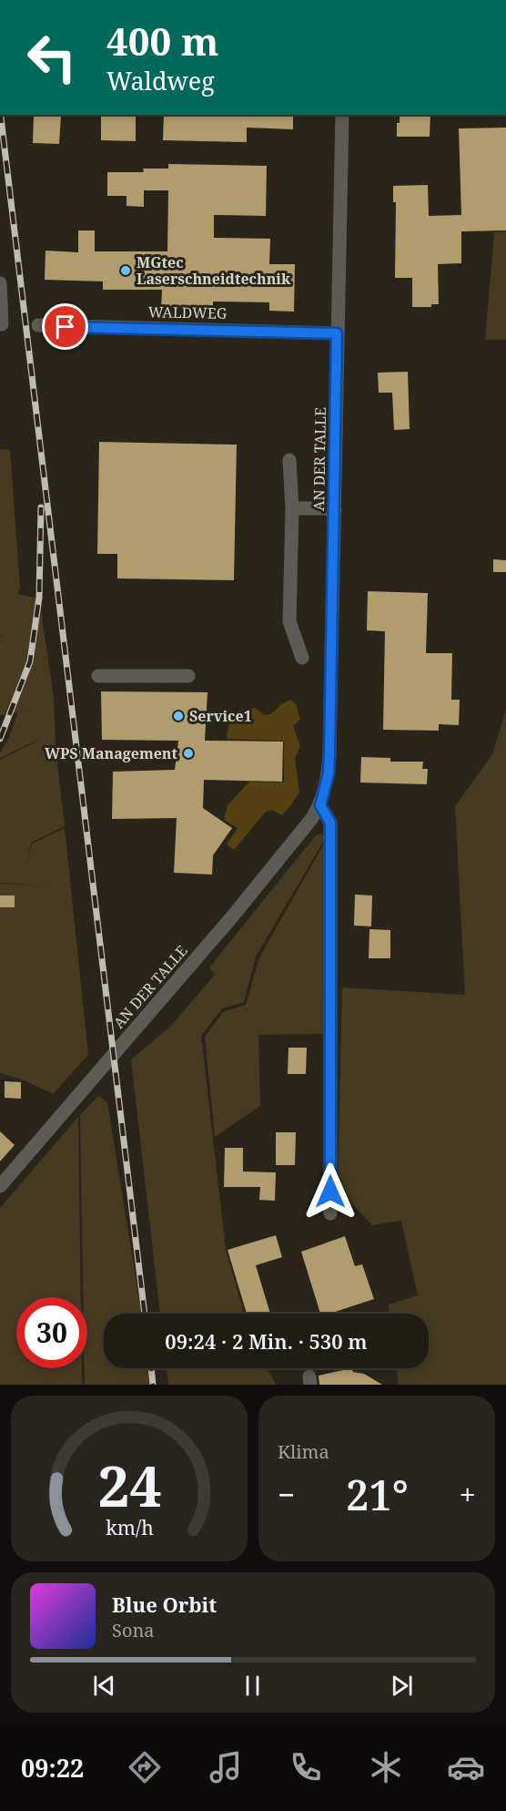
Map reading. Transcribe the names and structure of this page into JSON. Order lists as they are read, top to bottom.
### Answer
{
  "streets": {
    "street": ["WALDWEG", "AN DER TALLE"]
  },
  "crossings": [
    ["WALDWEG", "AN DER TALLE"]
  ],
  "places": ["MGtec Laserschneidtechnik", "Service1", "WPS Management"],
  "page": {
    "turn": ["400 m", "Waldweg"],
    "limit": "30",
    "trip": "09:24 · 2 Min. · 530 m",
    "tile": "Klima",
    "heat": ["−", "21°", "+"],
    "song": ["Blue Orbit", "Sona"],
    "tabs": "09:22",
    "gauge": ["24", "km/h"]
  }
}
